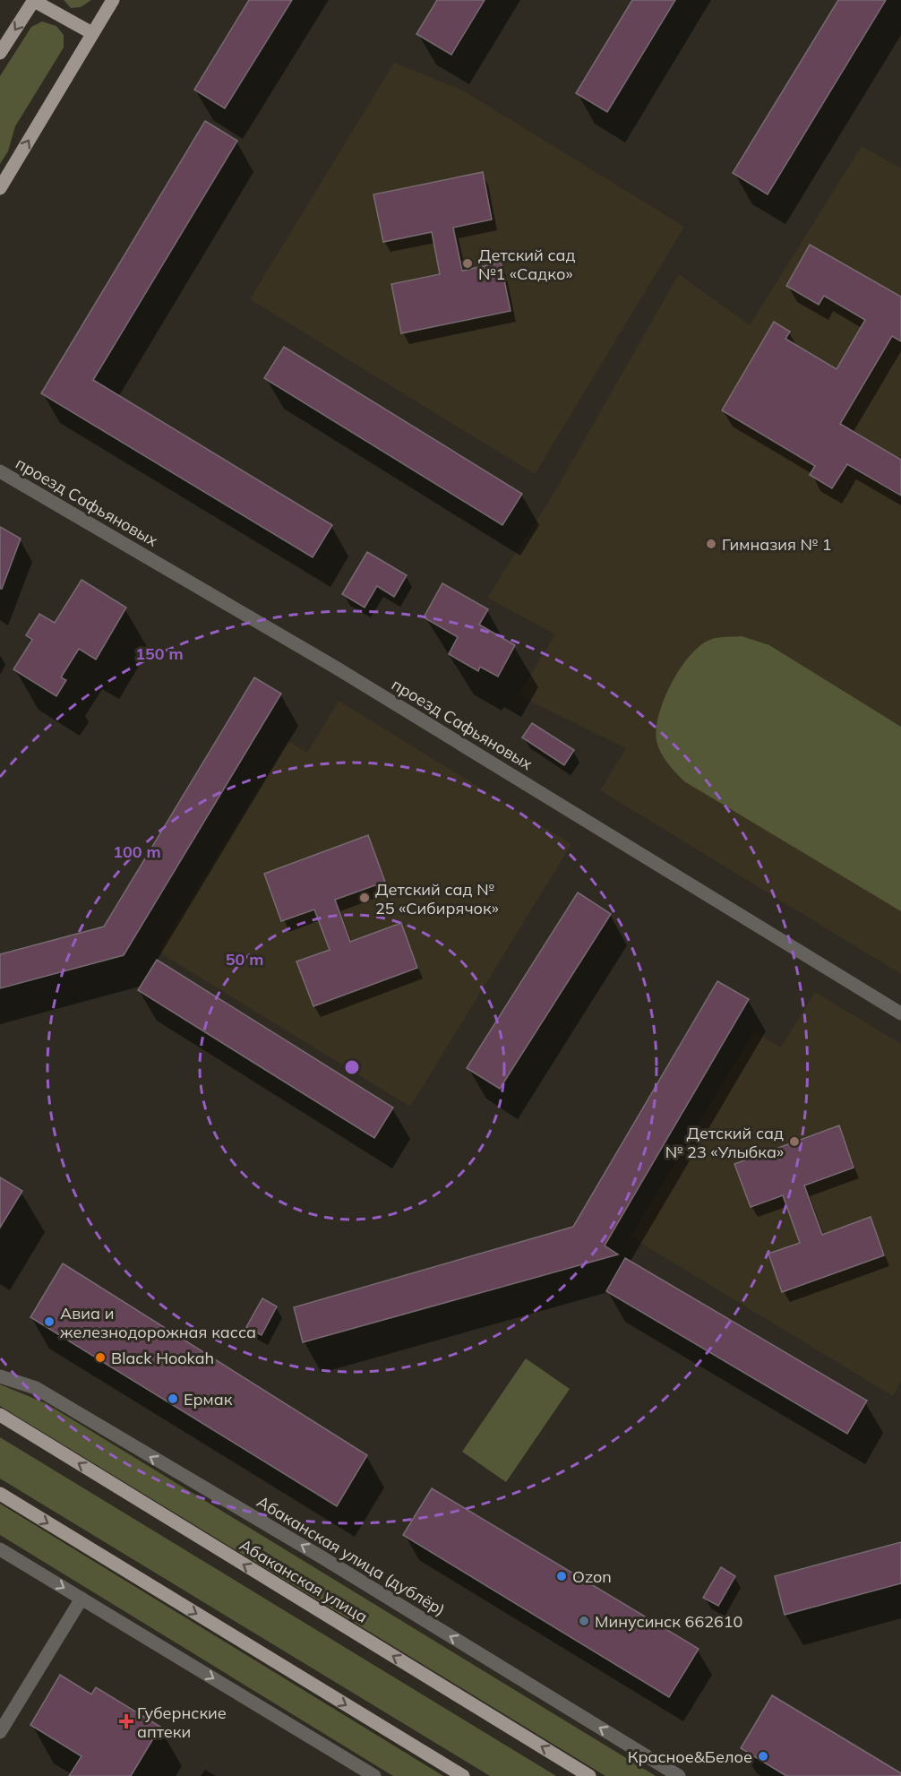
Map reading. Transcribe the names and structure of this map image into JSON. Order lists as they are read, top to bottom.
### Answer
{
  "streets": {
    "main road": ["Абаканская улица"],
    "street": ["проезд Сафьяновых", "Абаканская улица (дублёр)"]
  },
  "one_way": ["Абаканская улица (дублёр)"],
  "places": {
    "other": [
      "Детский сад №1 «Cадко»",
      "Гимназия № 1",
      "Детский сад № 25 «Сибирячок»",
      "Детский сад № 23 «Улыбка»",
      "Авиа и железнодорожная касса",
      "Black Hookah",
      "Ермак",
      "Ozon",
      "Минусинск 662610",
      "Красное&Белое"
    ],
    "health": ["Губернские аптеки"]
  },
  "rings": ["150 m", "100 m", "50 m"]
}
